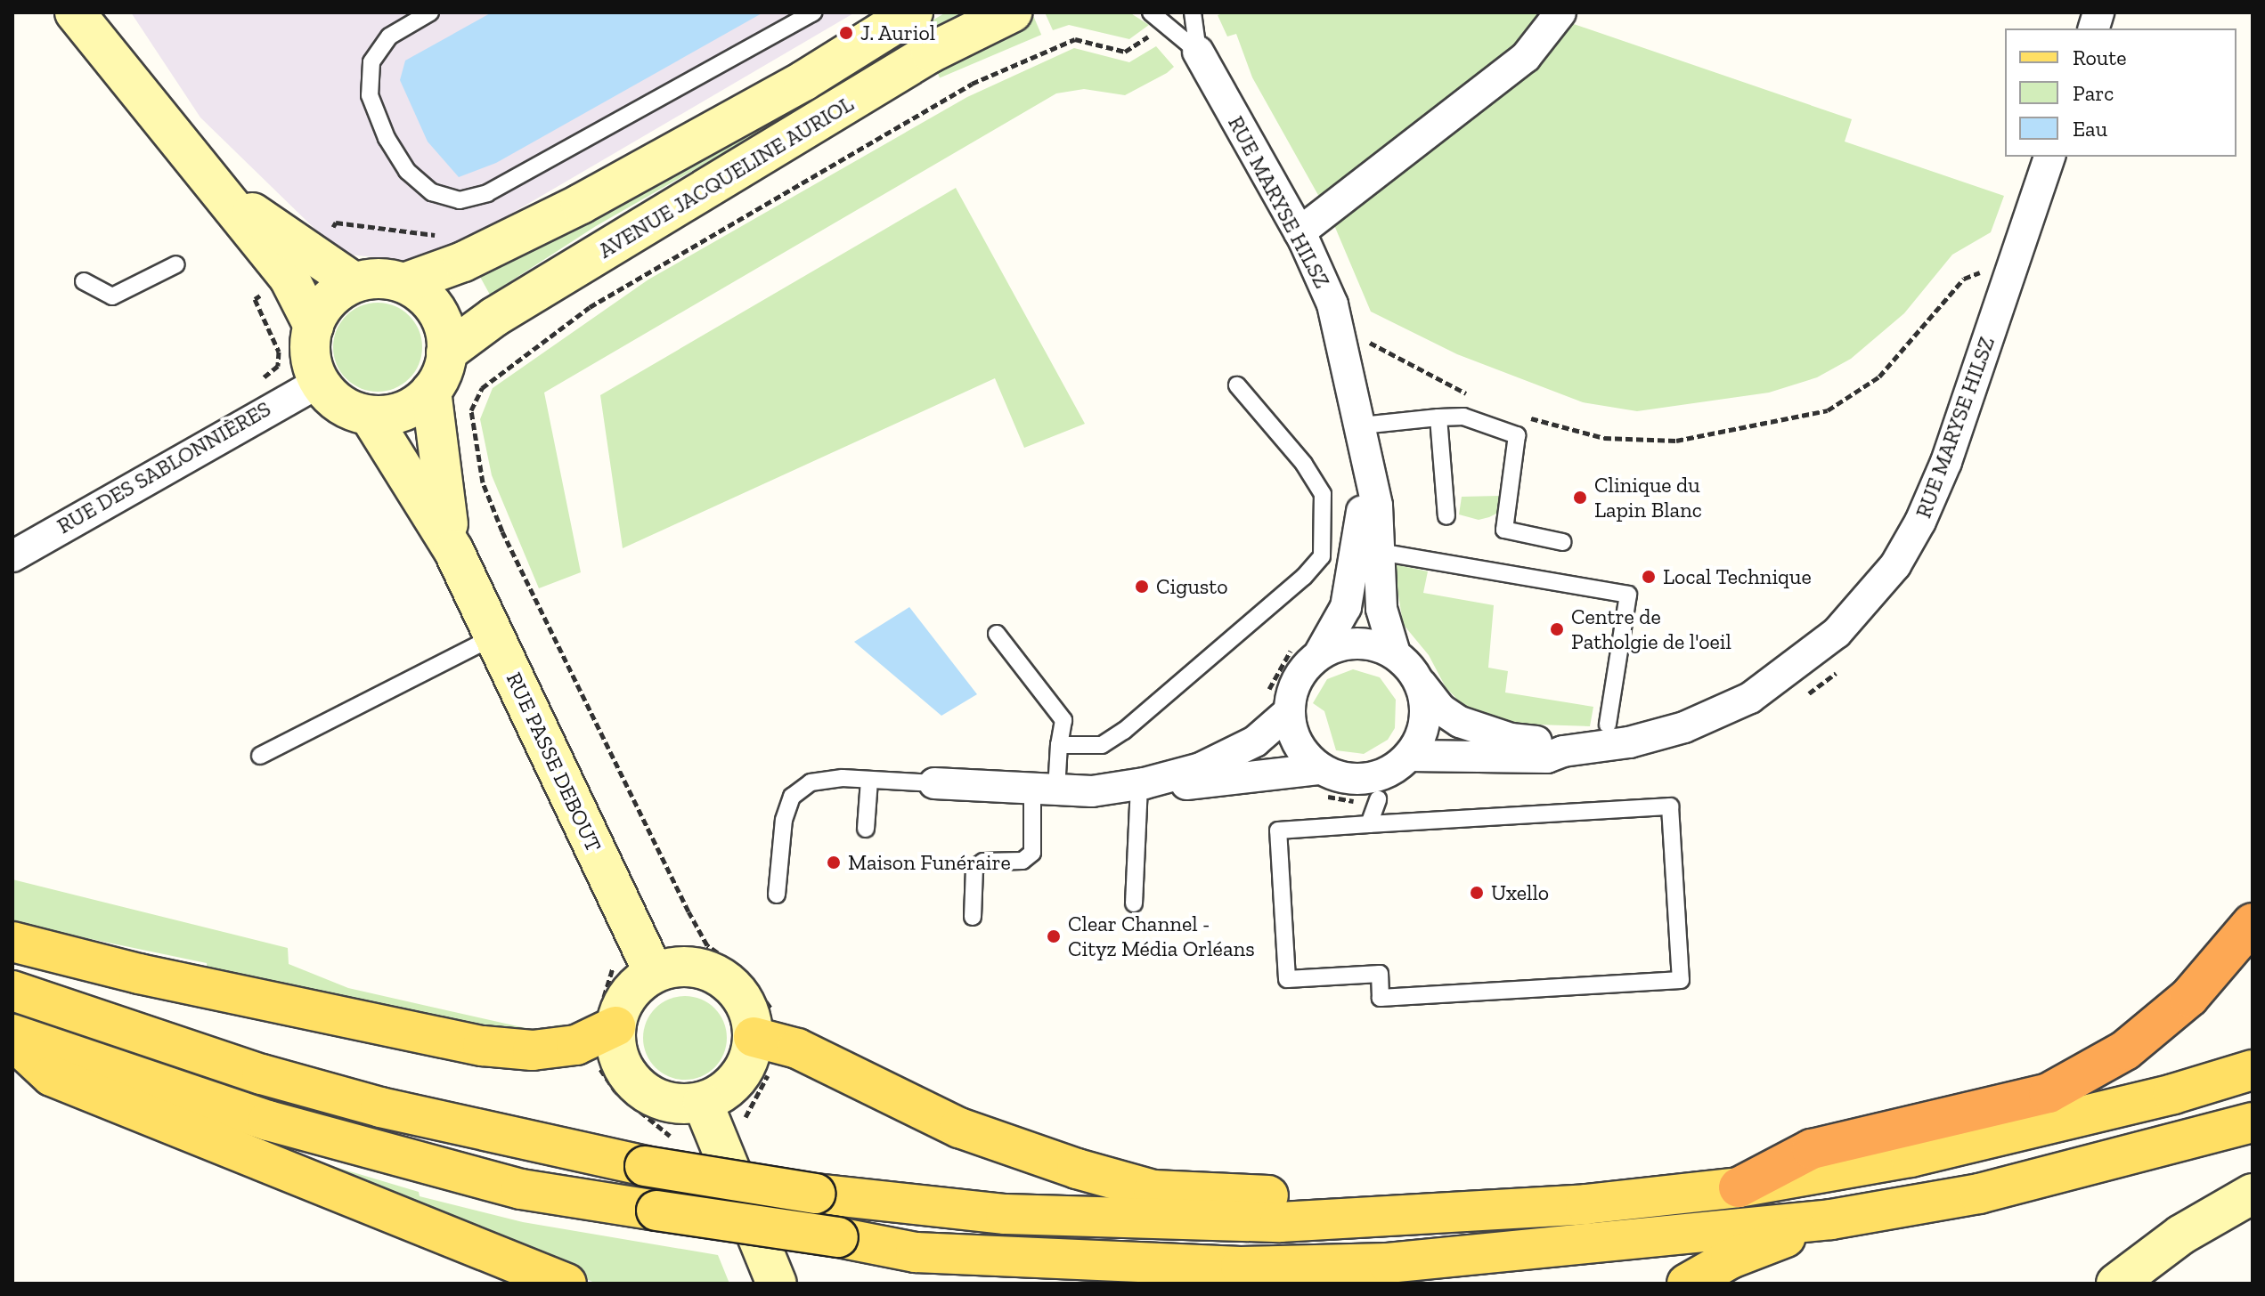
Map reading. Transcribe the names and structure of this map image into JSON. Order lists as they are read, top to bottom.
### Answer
{
  "streets": {
    "main road": ["AVENUE JACQUELINE AURIOL", "RUE PASSE DEBOUT"],
    "street": ["RUE MARYSE HILSZ", "RUE DES SABLONNIÈRES"]
  },
  "crossings": [
    ["AVENUE JACQUELINE AURIOL", "RUE DES SABLONNIÈRES"],
    ["AVENUE JACQUELINE AURIOL", "RUE PASSE DEBOUT"],
    ["RUE DES SABLONNIÈRES", "RUE PASSE DEBOUT"]
  ],
  "places": [
    "J. Auriol",
    "Clinique du Lapin Blanc",
    "Local Technique",
    "Cigusto",
    "Centre de Patholgie de l'oeil",
    "Maison Funéraire",
    "Uxello",
    "Clear Channel - Cityz Média Orléans"
  ],
  "legend": ["Route", "Parc", "Eau"]
}
